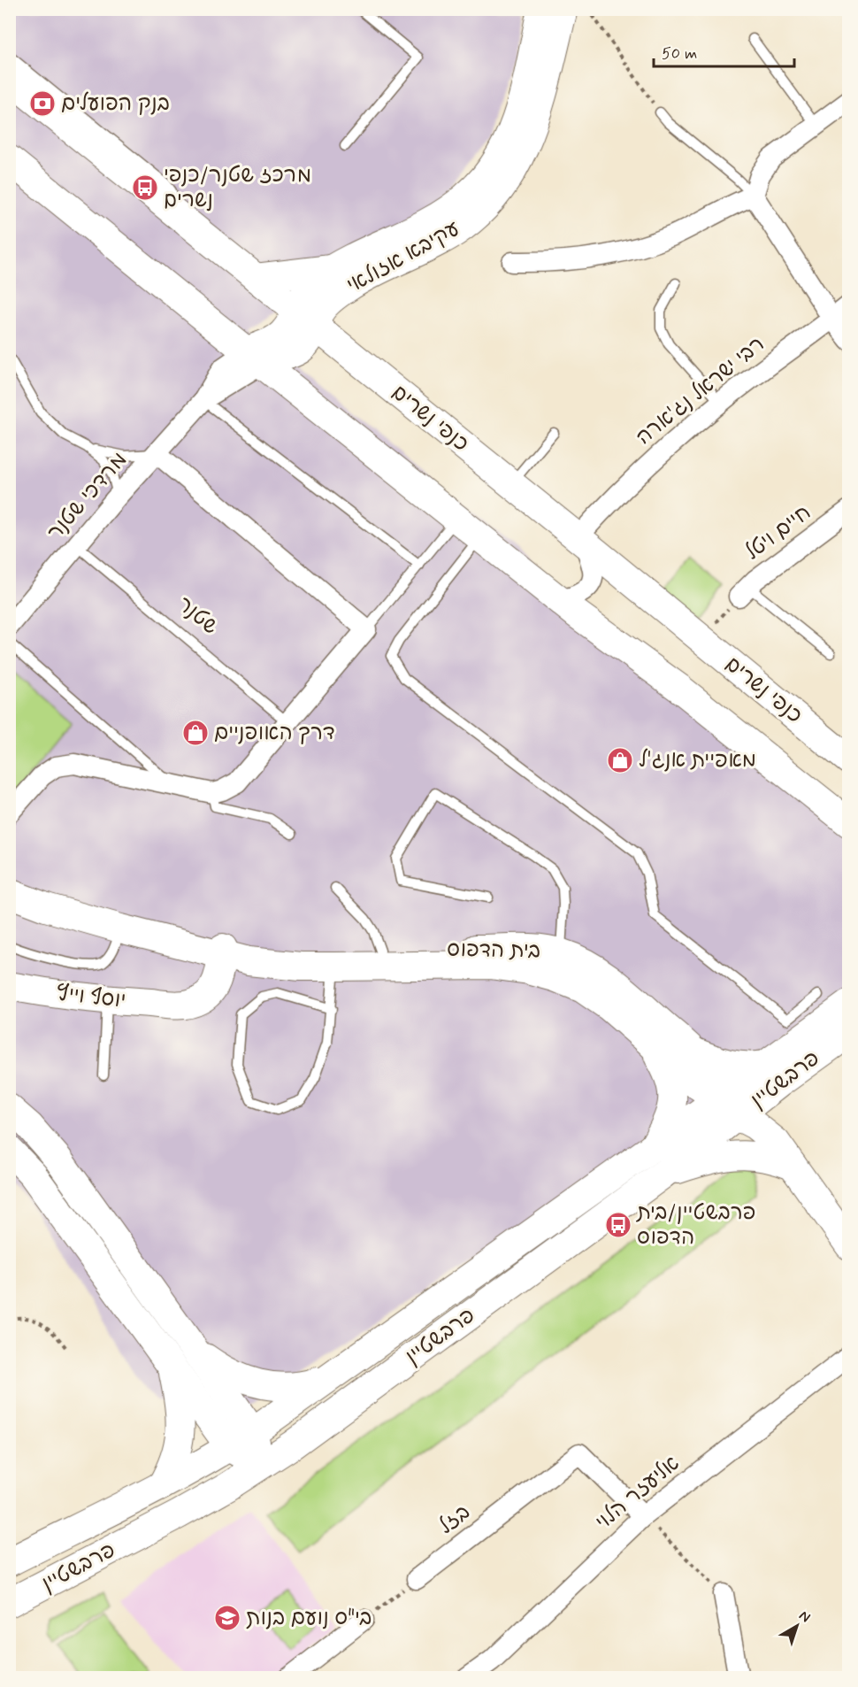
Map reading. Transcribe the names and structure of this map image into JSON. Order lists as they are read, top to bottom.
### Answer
{
  "streets": {
    "street": [
      "עקיבא אזולאי",
      "רבי ישראל נג'ארה",
      "כנפי נשרים",
      "מרדכי שטנר",
      "חיים ויטל",
      "בית הדפוס",
      "יוסף וייץ",
      "פרבשטיין",
      "אליעזר הלוי",
      "בזל"
    ],
    "lane": ["שטנר"]
  },
  "crossings": [
    ["עקיבא אזולאי", "כנפי נשרים"],
    ["עקיבא אזולאי", "מרדכי שטנר"],
    ["רבי ישראל נג'ארה", "כנפי נשרים"],
    ["מרדכי שטנר", "שטנר"],
    ["בית הדפוס", "יוסף וייץ"],
    ["בית הדפוס", "פרבשטיין"],
    ["אליעזר הלוי", "בזל"]
  ],
  "places": {
    "bank": ["בנק הפועלים"],
    "bus stop": ["מרכז שטנר/כנפי נשרים", "פרבשטיין/בית הדפוס"],
    "shop": ["דרך האופניים", "מאפיית אנג'ל"],
    "school or university": ["בי\"ס נועם בנות"]
  },
  "scale_bar": "50 m",
  "north": "top right"
}
